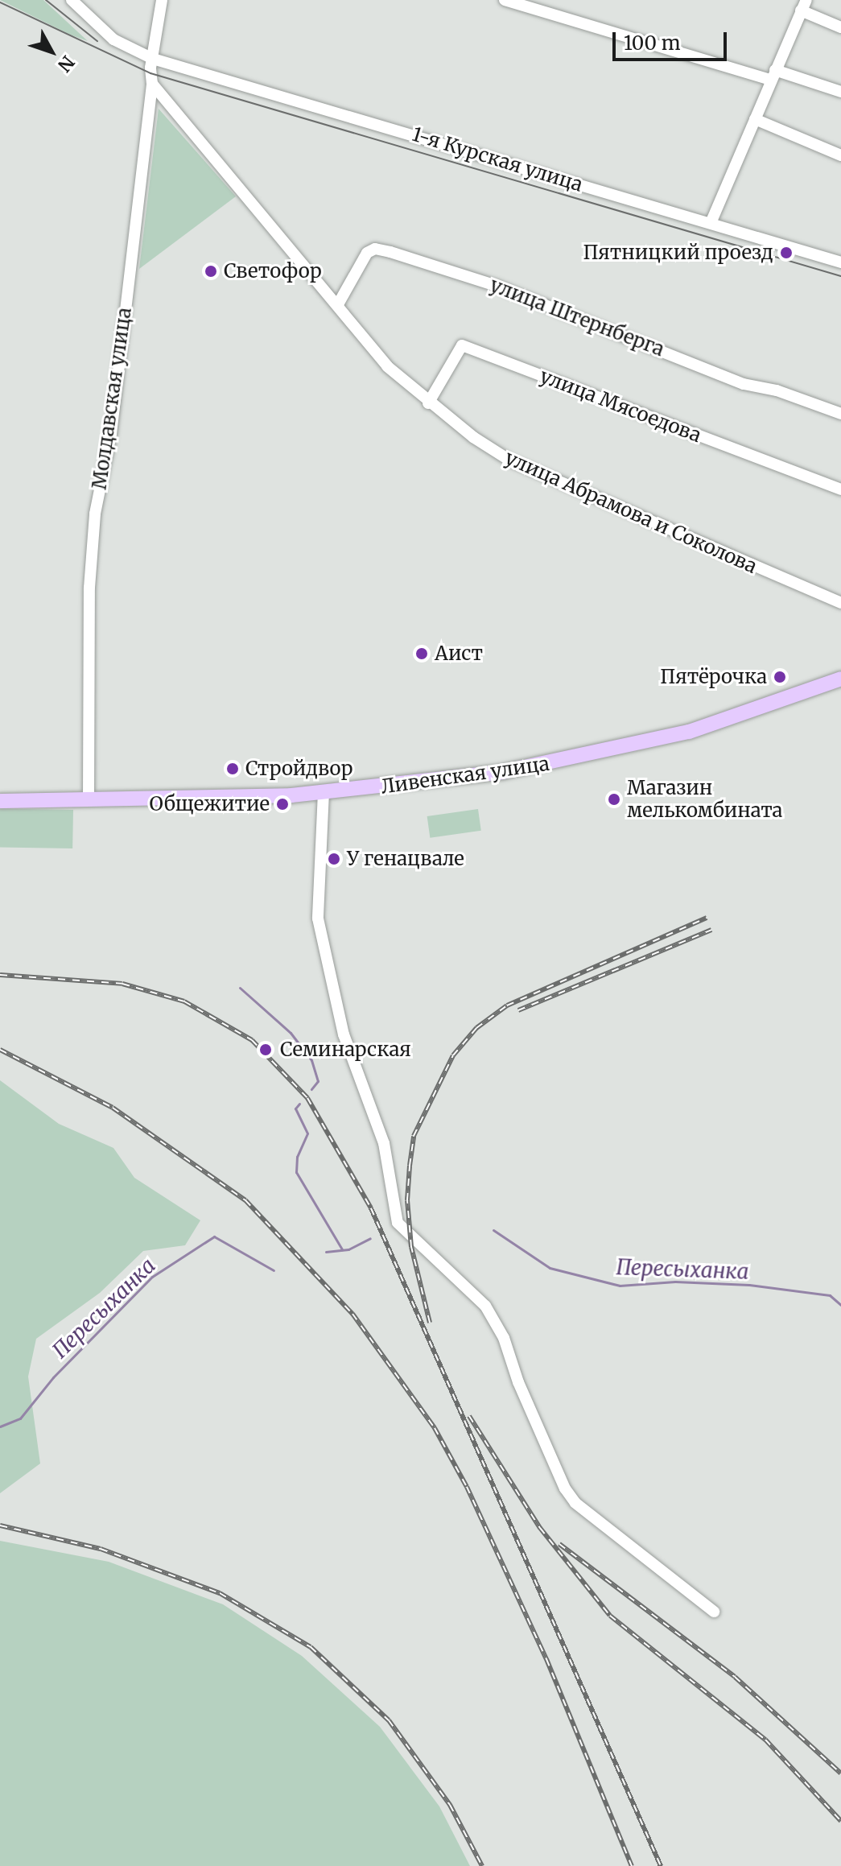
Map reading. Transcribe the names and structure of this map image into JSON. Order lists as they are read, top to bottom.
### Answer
{
  "streets": {
    "main road": ["Ливенская улица"],
    "street": [
      "1-я Курская улица",
      "улица Штернберга",
      "Молдавская улица",
      "улица Мясоедова",
      "улица Абрамова и Соколова"
    ]
  },
  "crossings": [
    ["1-я Курская улица", "Молдавская улица"],
    ["улица Штернберга", "улица Абрамова и Соколова"],
    ["Молдавская улица", "улица Абрамова и Соколова"],
    ["Молдавская улица", "Ливенская улица"],
    ["улица Мясоедова", "улица Абрамова и Соколова"]
  ],
  "water": ["Пересыханка"],
  "places": [
    "Пятницкий проезд",
    "Светофор",
    "Аист",
    "Пятёрочка",
    "Стройдвор",
    "Магазин мелькомбината",
    "Общежитие",
    "У генацвале",
    "Семинарская"
  ],
  "scale_bar": "100 m",
  "north": "bottom right"
}
